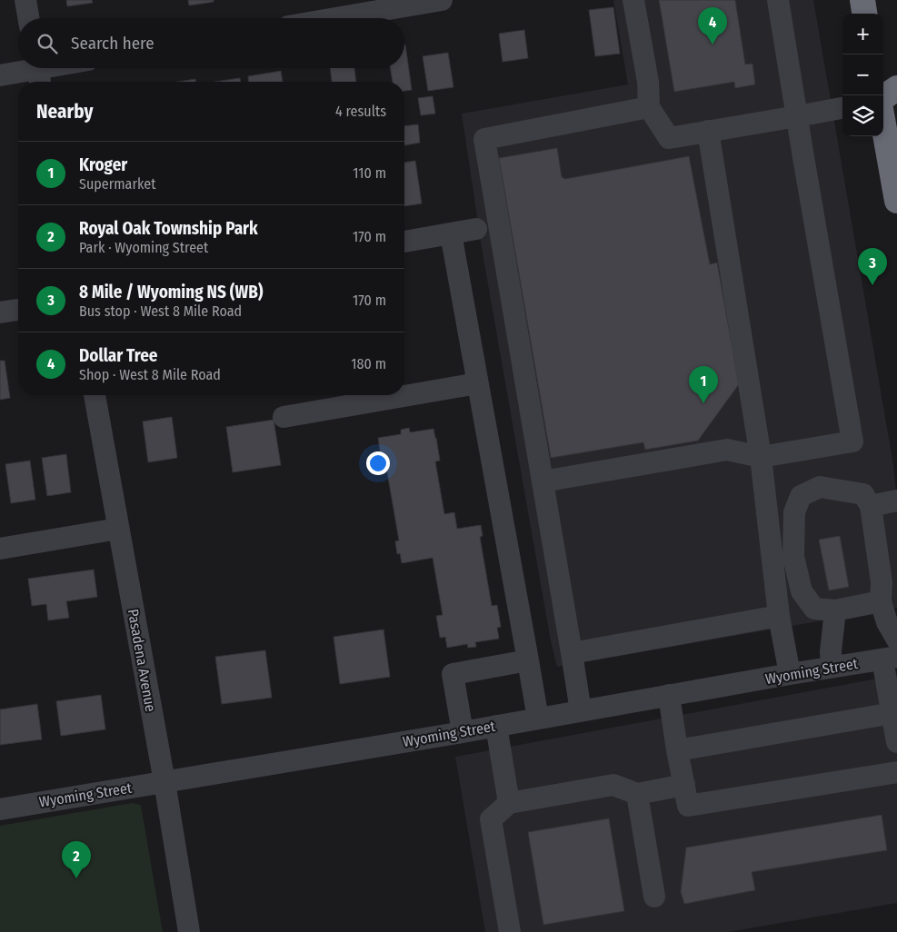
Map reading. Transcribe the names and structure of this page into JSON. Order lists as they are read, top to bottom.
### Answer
{
  "streets": {
    "street": ["Pasadena Avenue", "Wyoming Street"]
  },
  "crossings": [
    ["Pasadena Avenue", "Wyoming Street"]
  ],
  "page": {
    "pins": [
      "4",
      "3",
      "1",
      "2"
    ],
    "map_buttons": ["+", "−"],
    "search": "Search here",
    "heading": ["Nearby", "4 results"],
    "list": [
      {
        "mark": "1",
        "name": "Kroger",
        "note": "Supermarket",
        "value": "110 m"
      },
      {
        "mark": "2",
        "name": "Royal Oak Township Park",
        "note": "Park · Wyoming Street",
        "value": "170 m"
      },
      {
        "mark": "3",
        "name": "8 Mile / Wyoming NS (WB)",
        "note": "Bus stop · West 8 Mile Road",
        "value": "170 m"
      },
      {
        "mark": "4",
        "name": "Dollar Tree",
        "note": "Shop · West 8 Mile Road",
        "value": "180 m"
      }
    ]
  }
}
